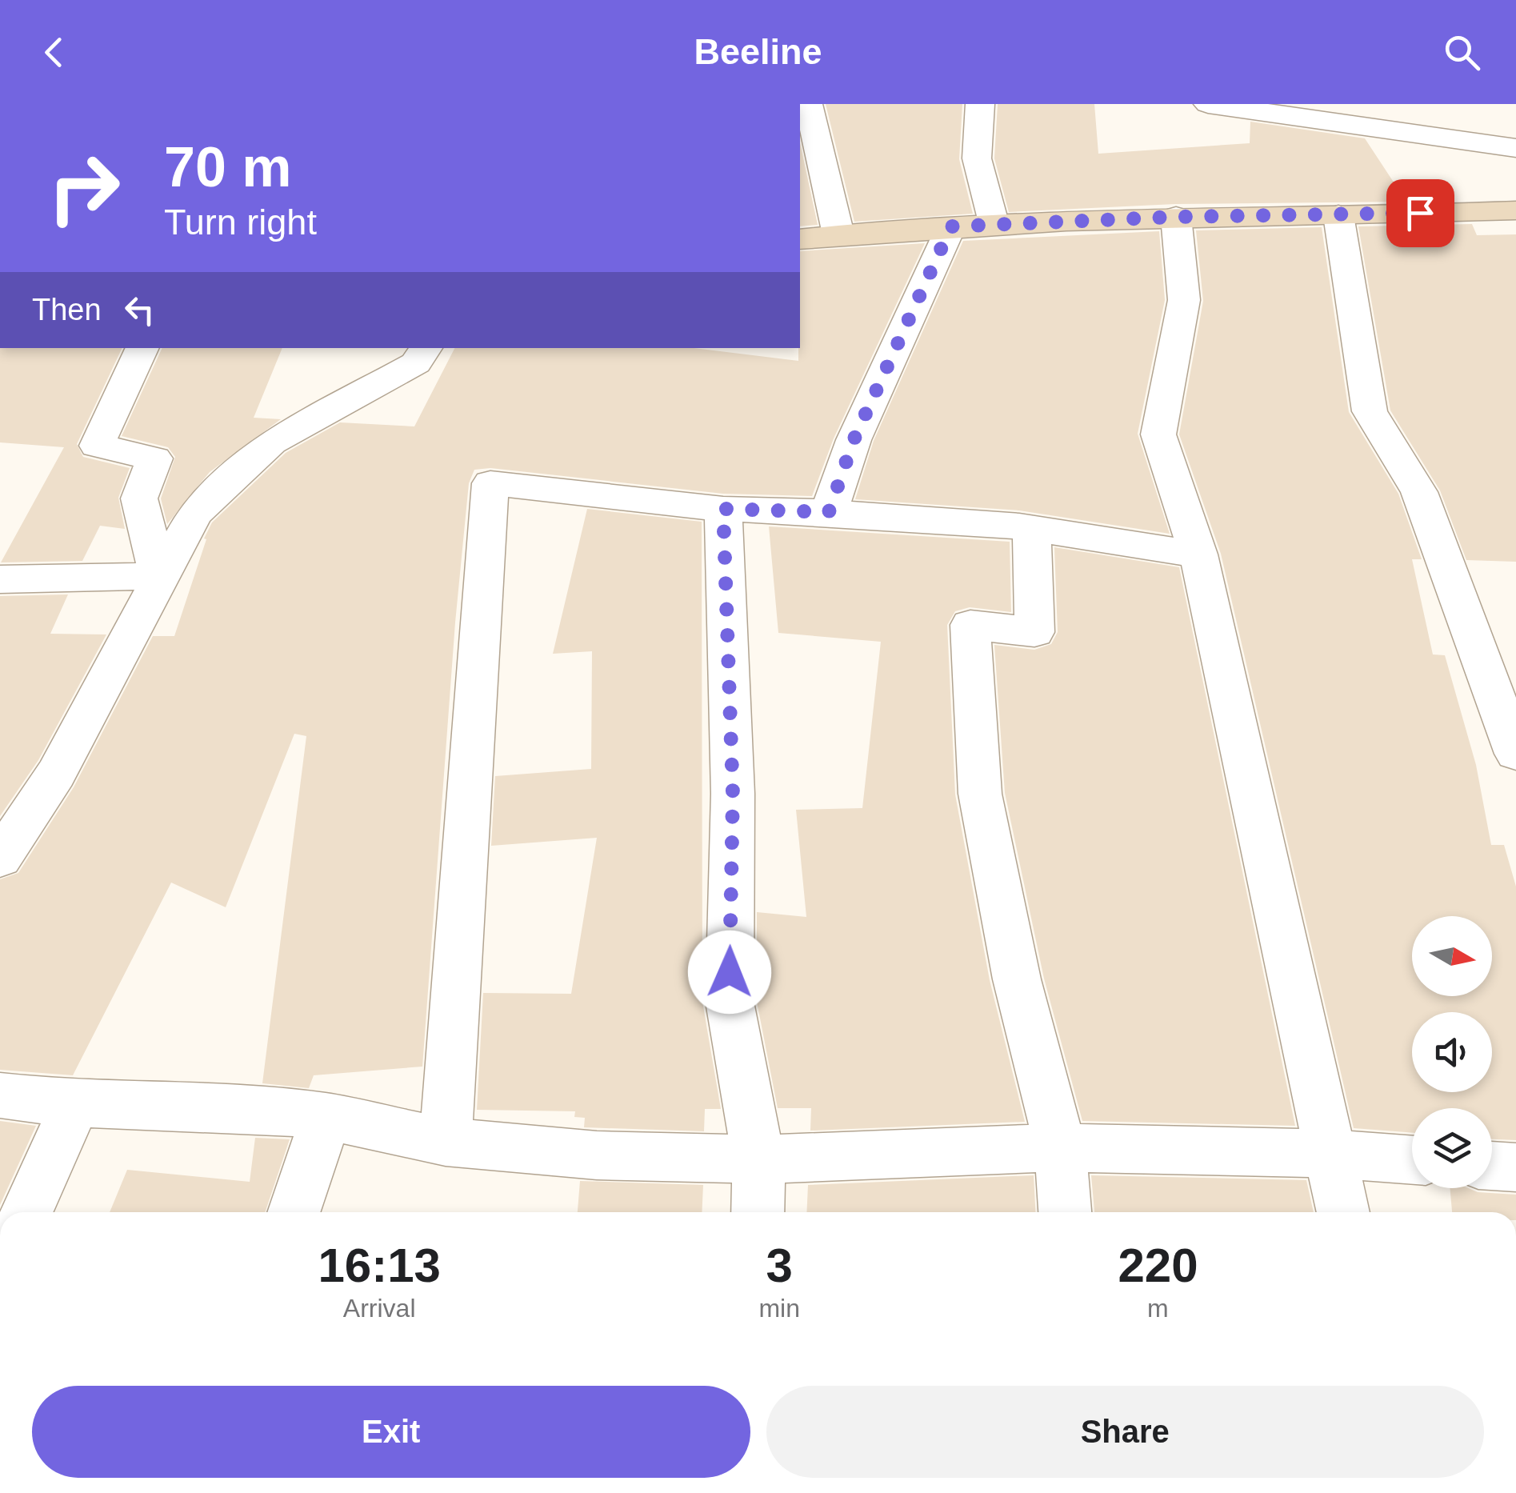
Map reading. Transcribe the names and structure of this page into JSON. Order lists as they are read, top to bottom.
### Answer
{
  "north": "right",
  "page": {
    "header": "Beeline",
    "turn": ["70 m", "Turn right"],
    "then": "Then",
    "eta": [
      "16:13",
      "Arrival",
      "3",
      "min",
      "220",
      "m"
    ],
    "buttons": ["Exit", "Share"]
  }
}
